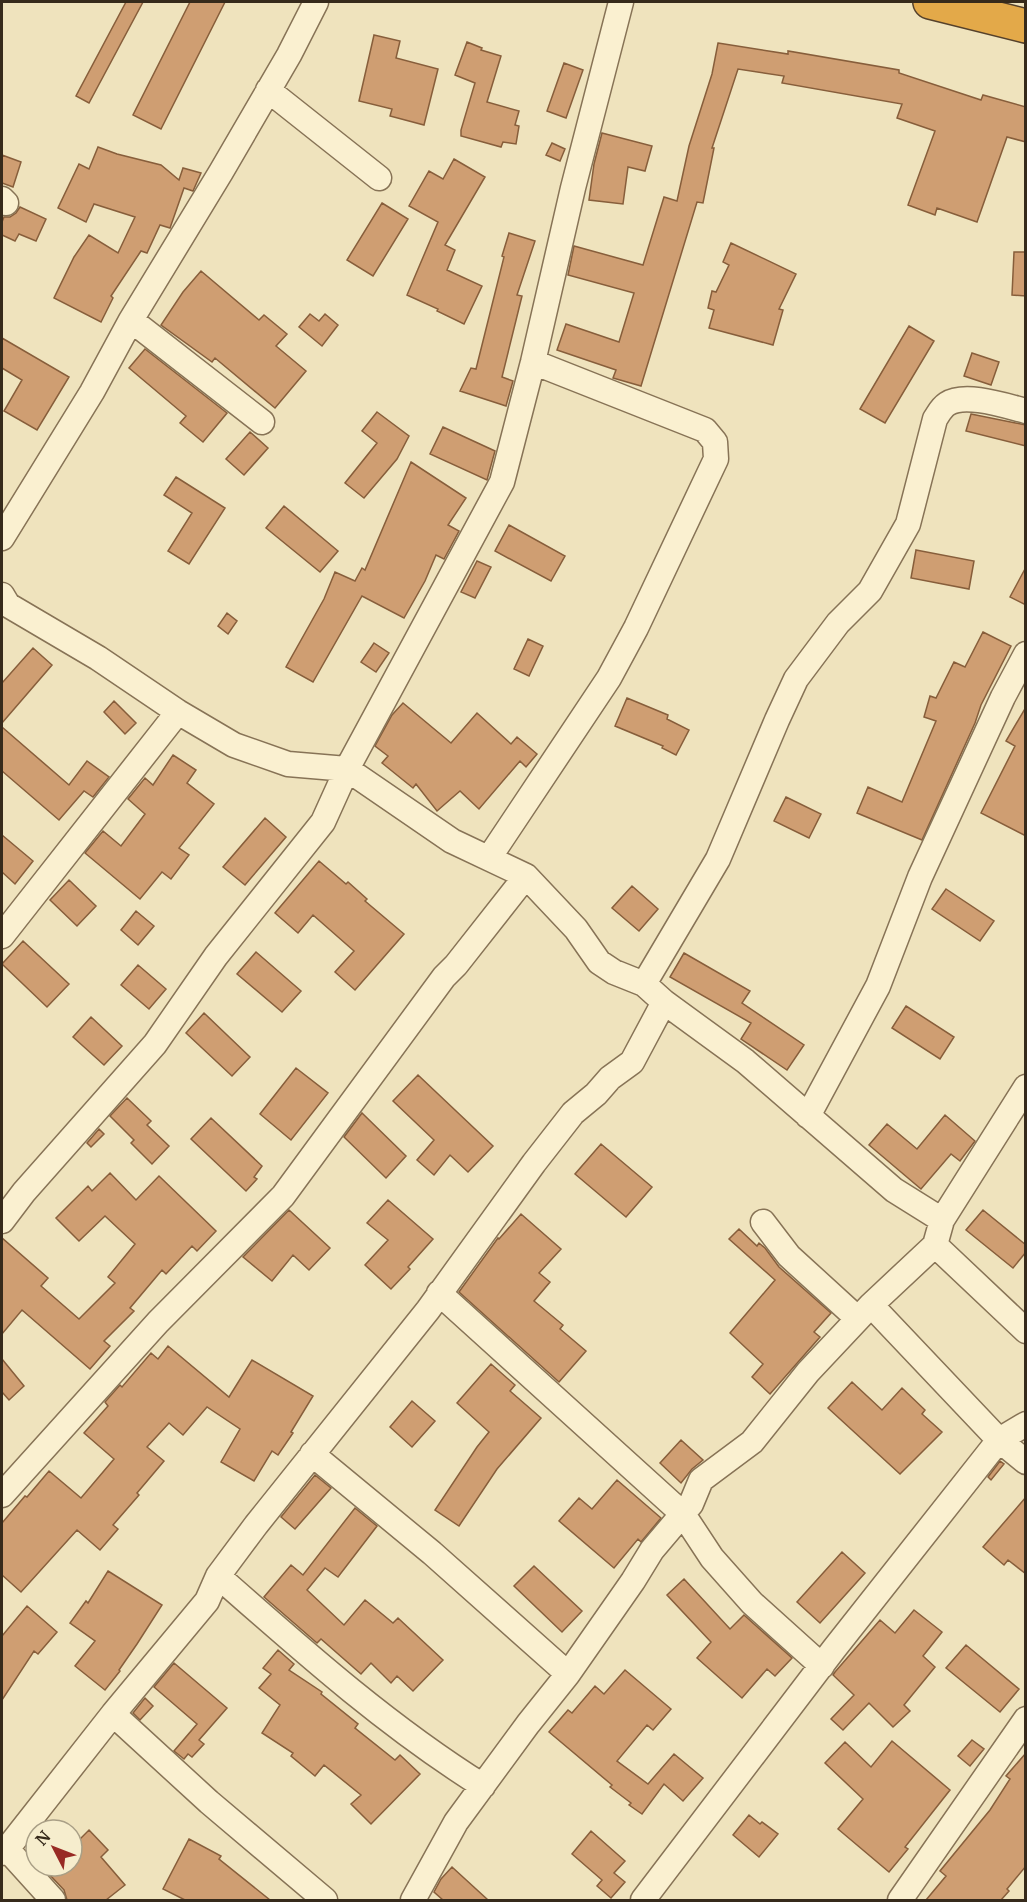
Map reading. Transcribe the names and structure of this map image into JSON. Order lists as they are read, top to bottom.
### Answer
{
  "north": "top left"
}
